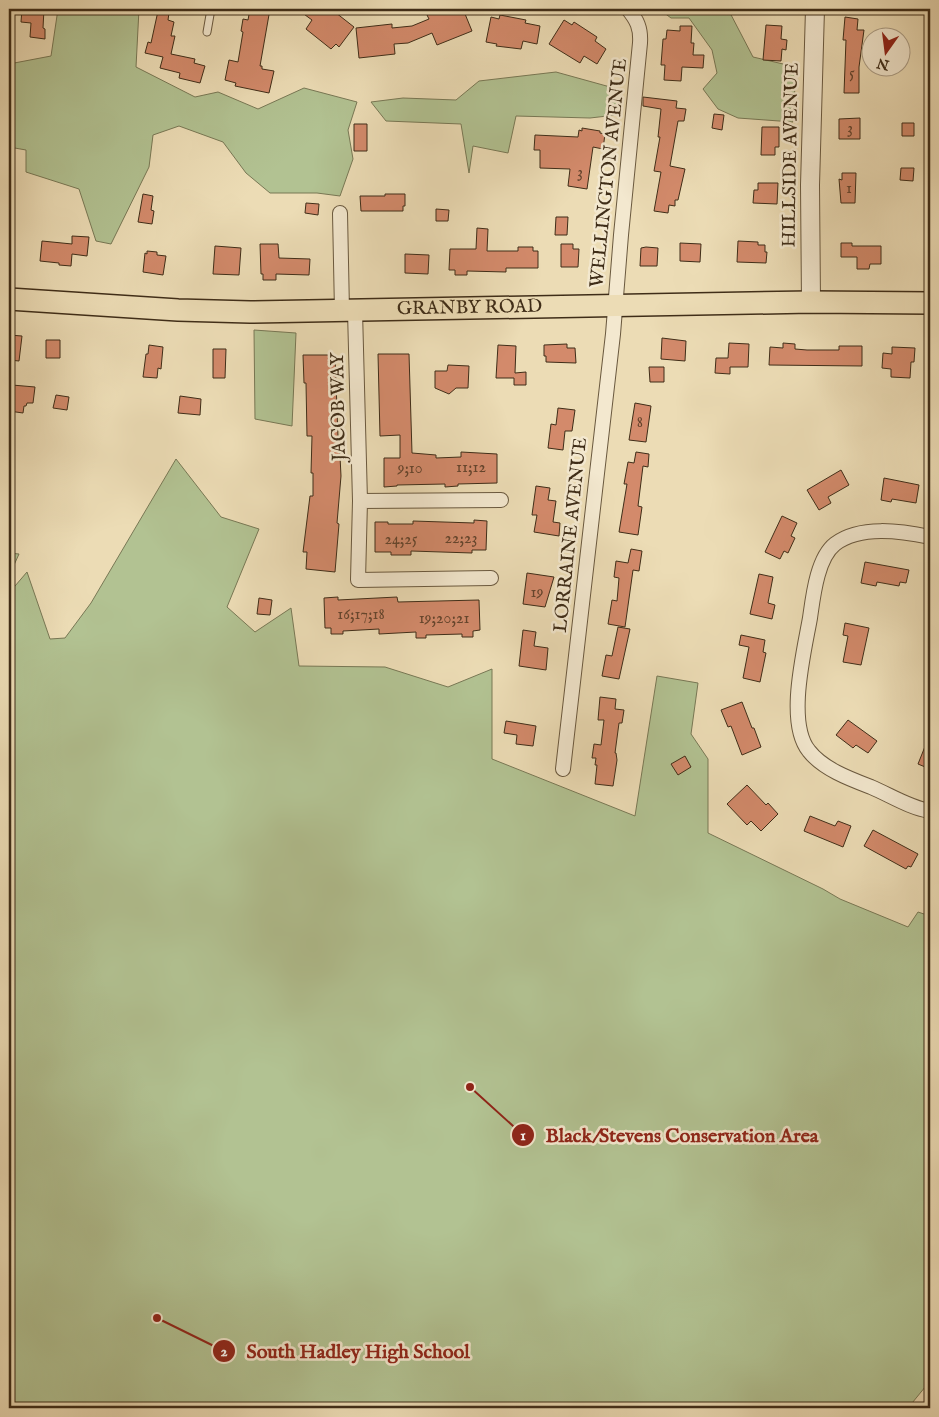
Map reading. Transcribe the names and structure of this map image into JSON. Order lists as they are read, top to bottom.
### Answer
{
  "streets": {
    "main road": ["GRANBY ROAD"],
    "street": [
      "HILLSIDE AVENUE",
      "WELLINGTON AVENUE",
      "JACOB WAY",
      "LORRAINE AVENUE"
    ]
  },
  "crossings": [
    ["HILLSIDE AVENUE", "GRANBY ROAD"],
    ["WELLINGTON AVENUE", "GRANBY ROAD"],
    ["WELLINGTON AVENUE", "LORRAINE AVENUE"],
    ["GRANBY ROAD", "JACOB WAY"],
    ["GRANBY ROAD", "LORRAINE AVENUE"]
  ],
  "places": ["Black/Stevens Conservation Area", "South Hadley High School"],
  "house_numbers": [
    "5",
    "3",
    "3",
    "1",
    "8",
    "11;12",
    "9;10",
    "22;23",
    "24;25",
    "19",
    "16;17;18",
    "19;20;21"
  ],
  "north": "bottom"
}
